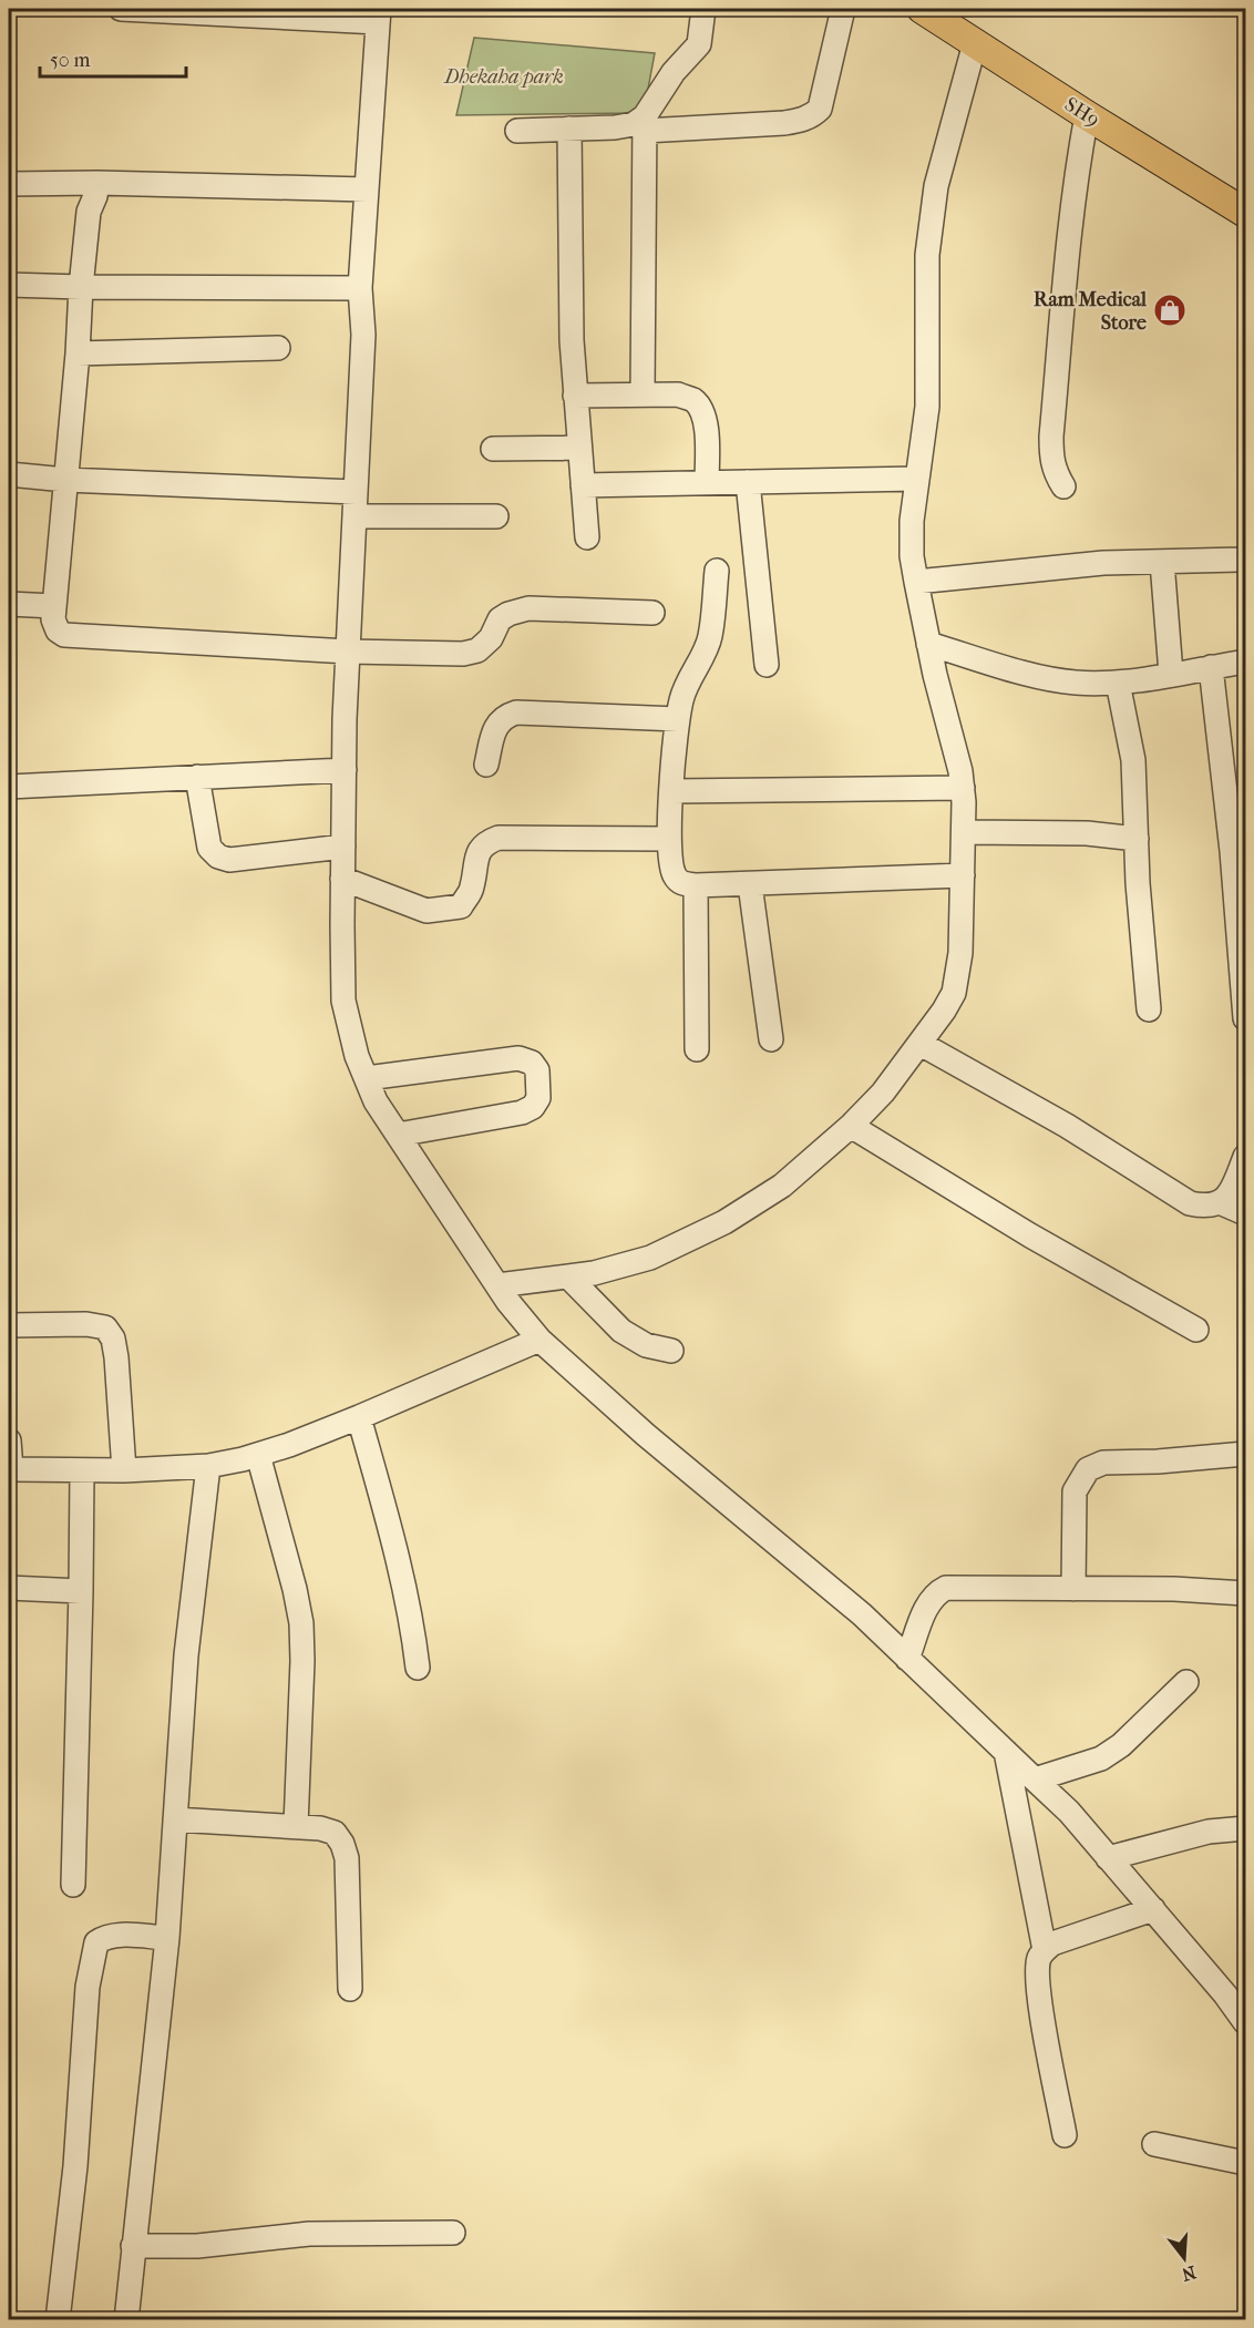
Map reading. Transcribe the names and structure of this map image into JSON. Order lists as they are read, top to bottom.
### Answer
{
  "streets": {
    "main road": ["SH9"]
  },
  "parks": ["Dhekaha park"],
  "places": {
    "shop": ["Ram Medical Store"]
  },
  "scale_bar": "50 m",
  "north": "bottom"
}
